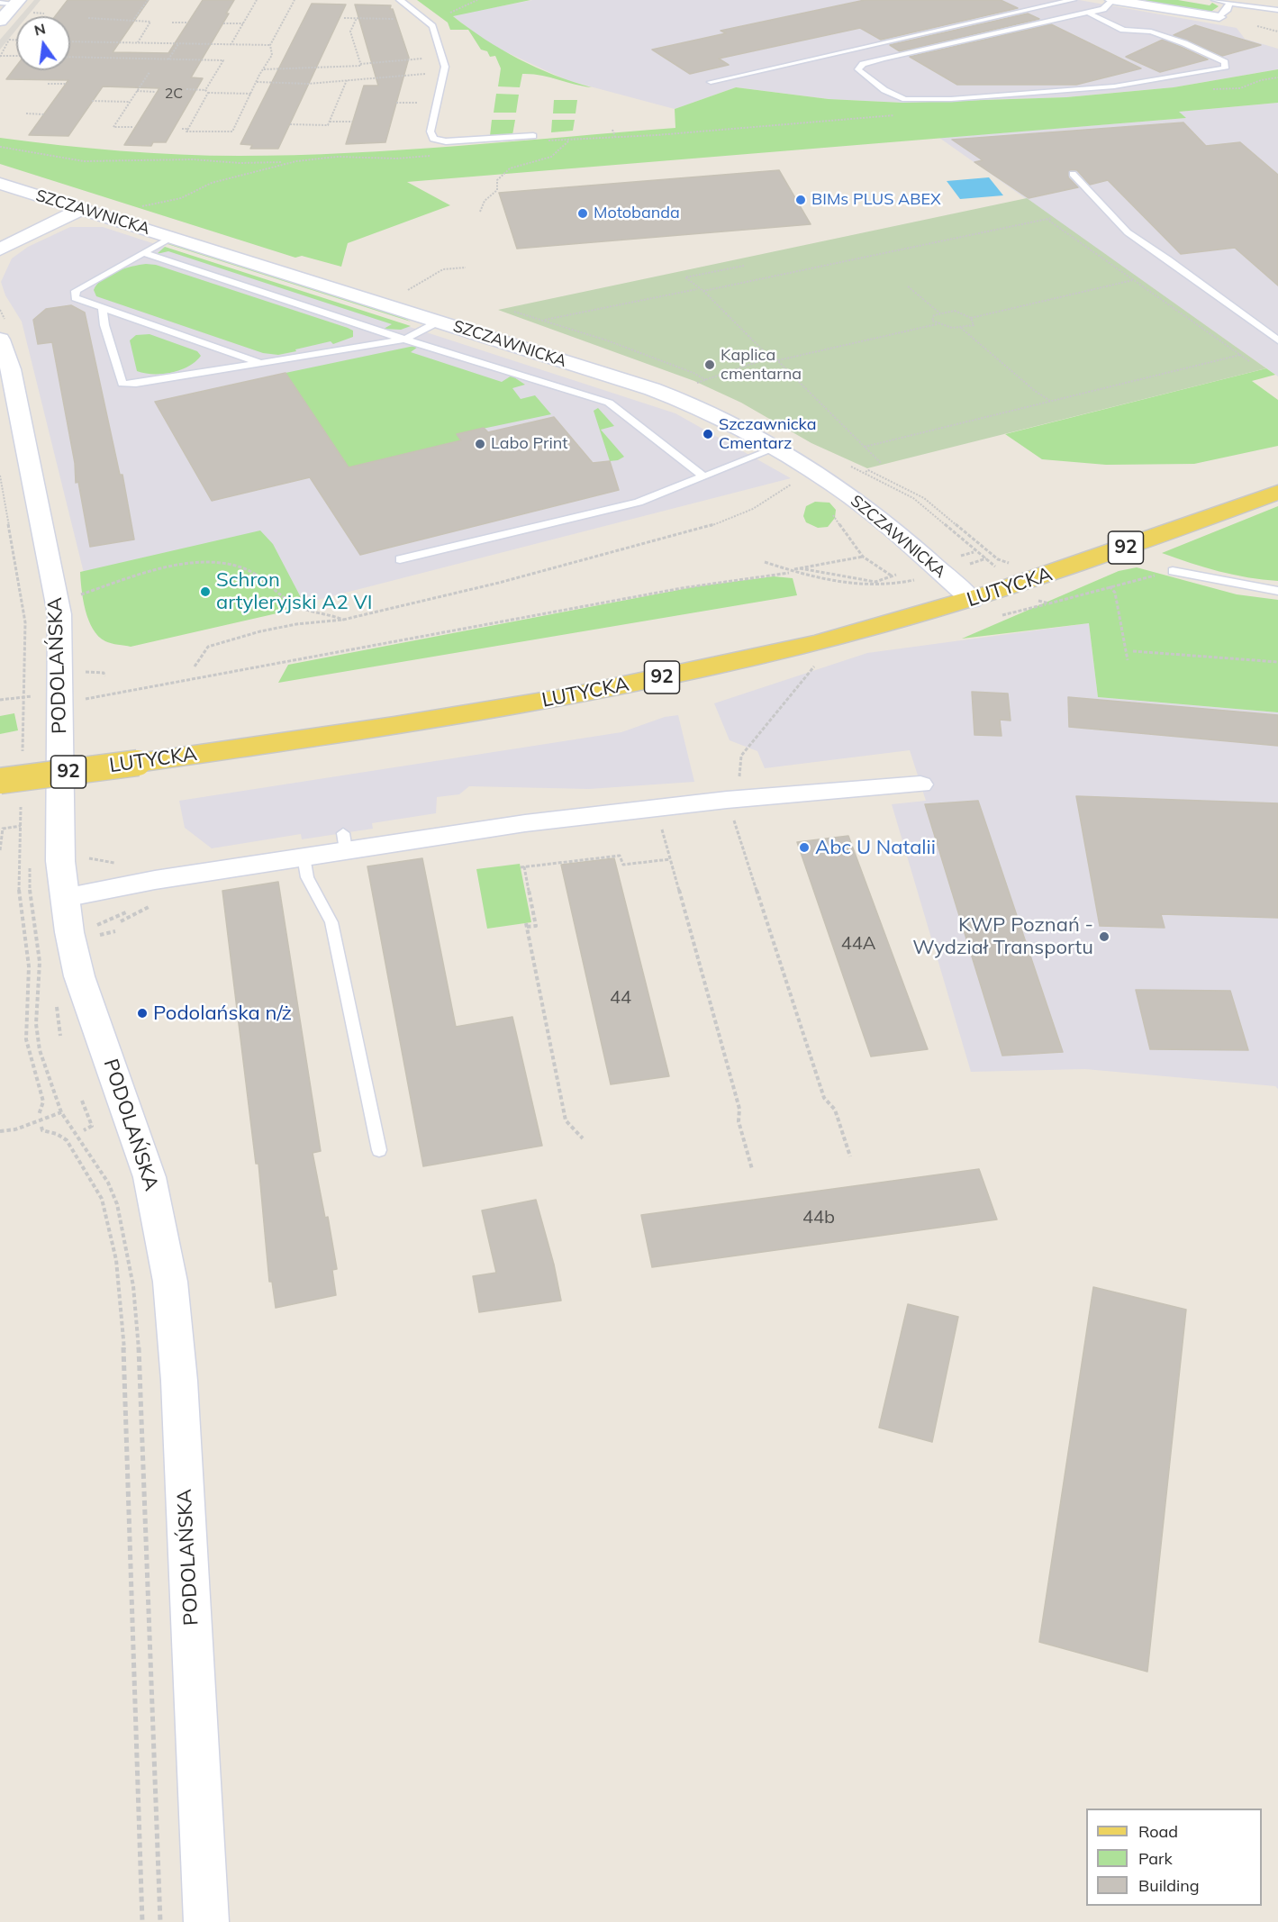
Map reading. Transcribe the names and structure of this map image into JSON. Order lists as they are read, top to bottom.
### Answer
{
  "streets": {
    "main road": ["92", "LUTYCKA"],
    "street": ["SZCZAWNICKA", "PODOLAŃSKA"]
  },
  "crossings": [
    ["SZCZAWNICKA", "LUTYCKA"]
  ],
  "places": [
    "BIMs PLUS ABEX",
    "Motobanda",
    "Kaplica cmentarna",
    "Szczawnicka Cmentarz",
    "Labo Print",
    "Schron artyleryjski A2 VI",
    "Abc U Natalii",
    "KWP Poznań - Wydział Transportu",
    "Podolańska n/ż"
  ],
  "house_numbers": [
    "2C",
    "44A",
    "44",
    "44b"
  ],
  "legend": ["Road", "Park", "Building"],
  "north": "top"
}
